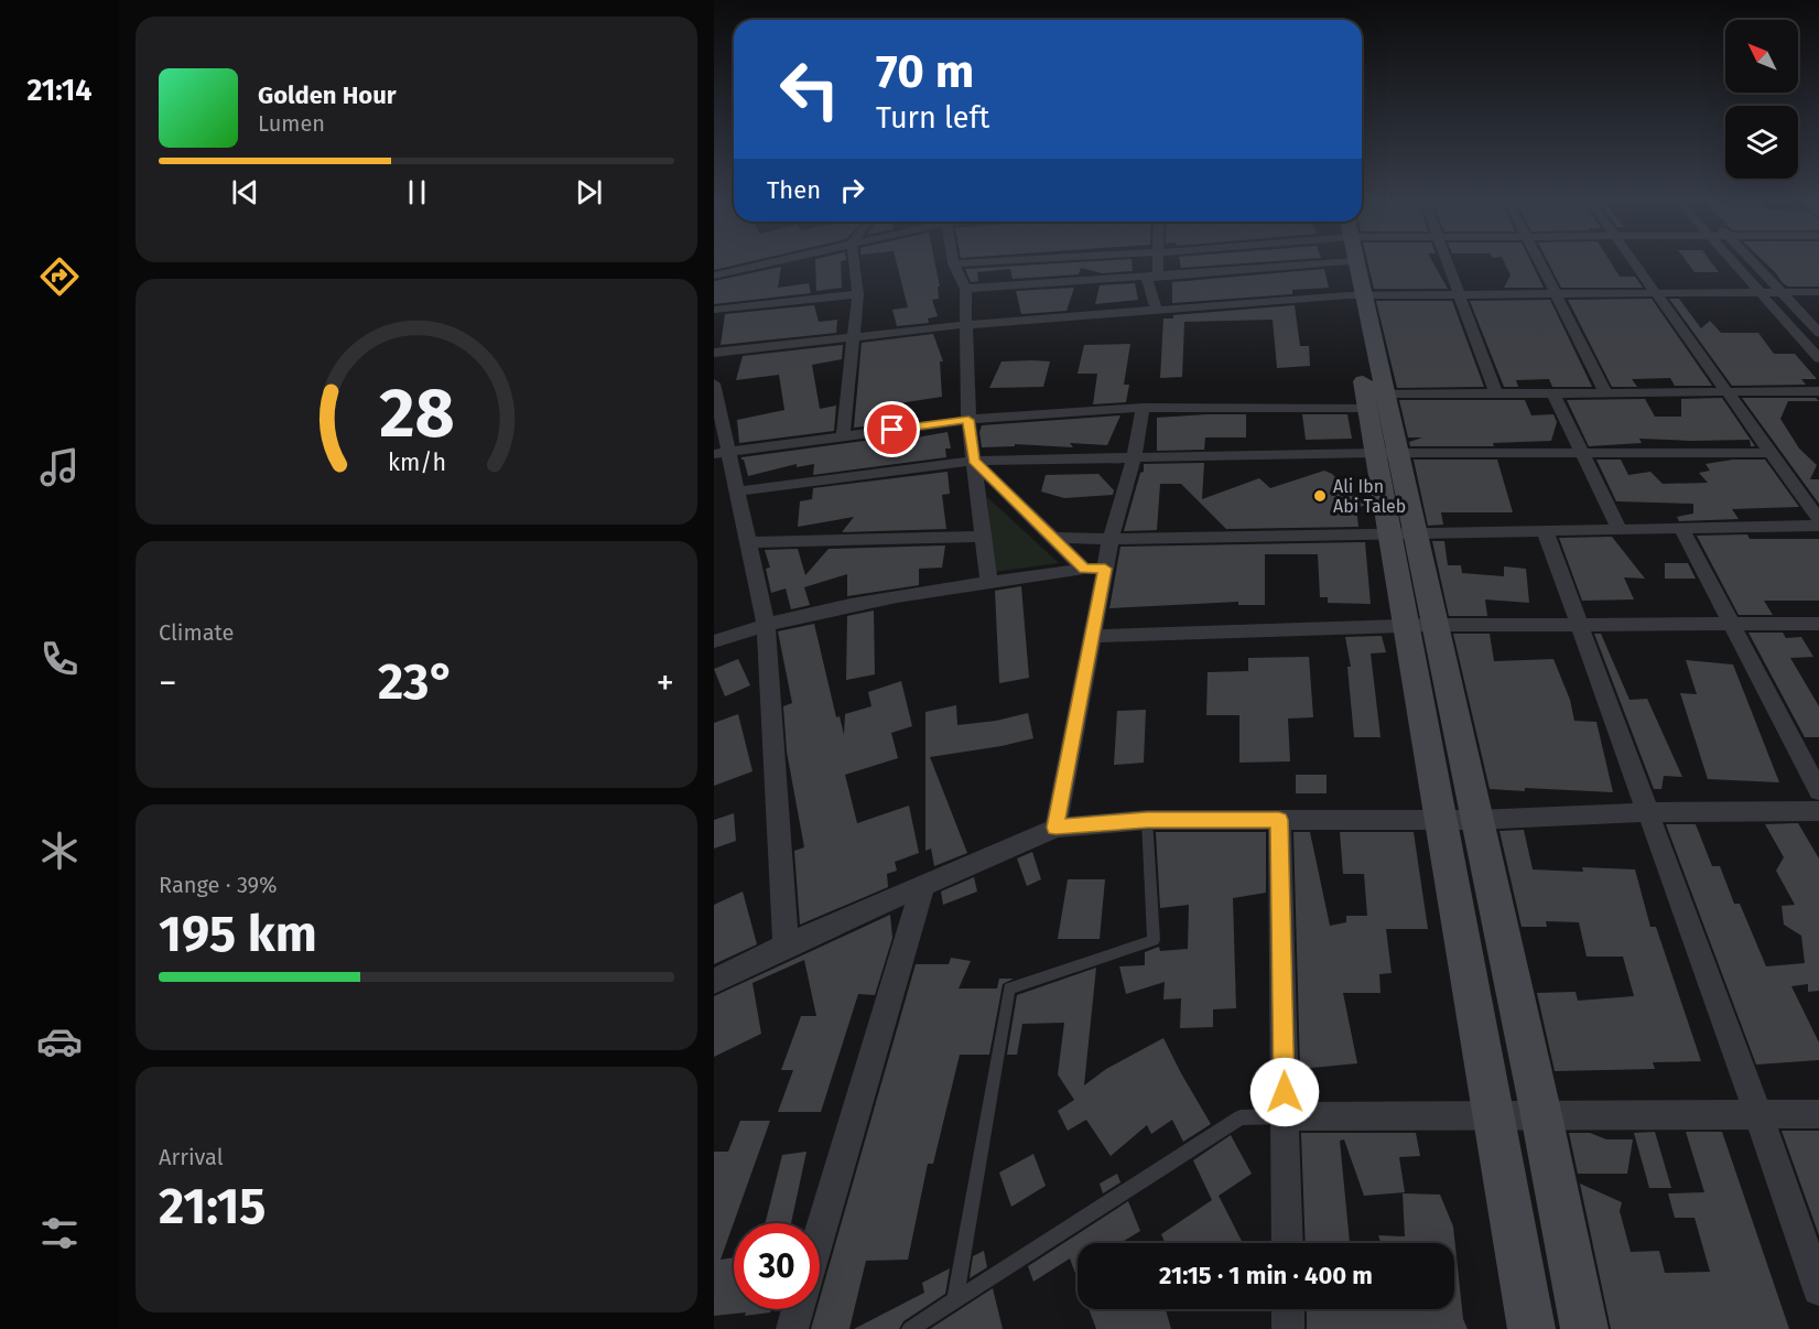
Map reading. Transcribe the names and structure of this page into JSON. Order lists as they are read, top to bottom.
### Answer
{
  "places": ["Ali Ibn Abi Taleb"],
  "north": "top left",
  "page": {
    "tabs": "21:14",
    "turn": ["70 m", "Turn left"],
    "song": ["Golden Hour", "Lumen"],
    "then": "Then",
    "tile": [
      "Climate",
      ["Range · 39%", "195 km"],
      ["Arrival", "21:15"]
    ],
    "heat": ["−", "23°", "+"],
    "limit": "30",
    "trip": "21:15 · 1 min · 400 m",
    "gauge": ["28", "km/h"]
  }
}
